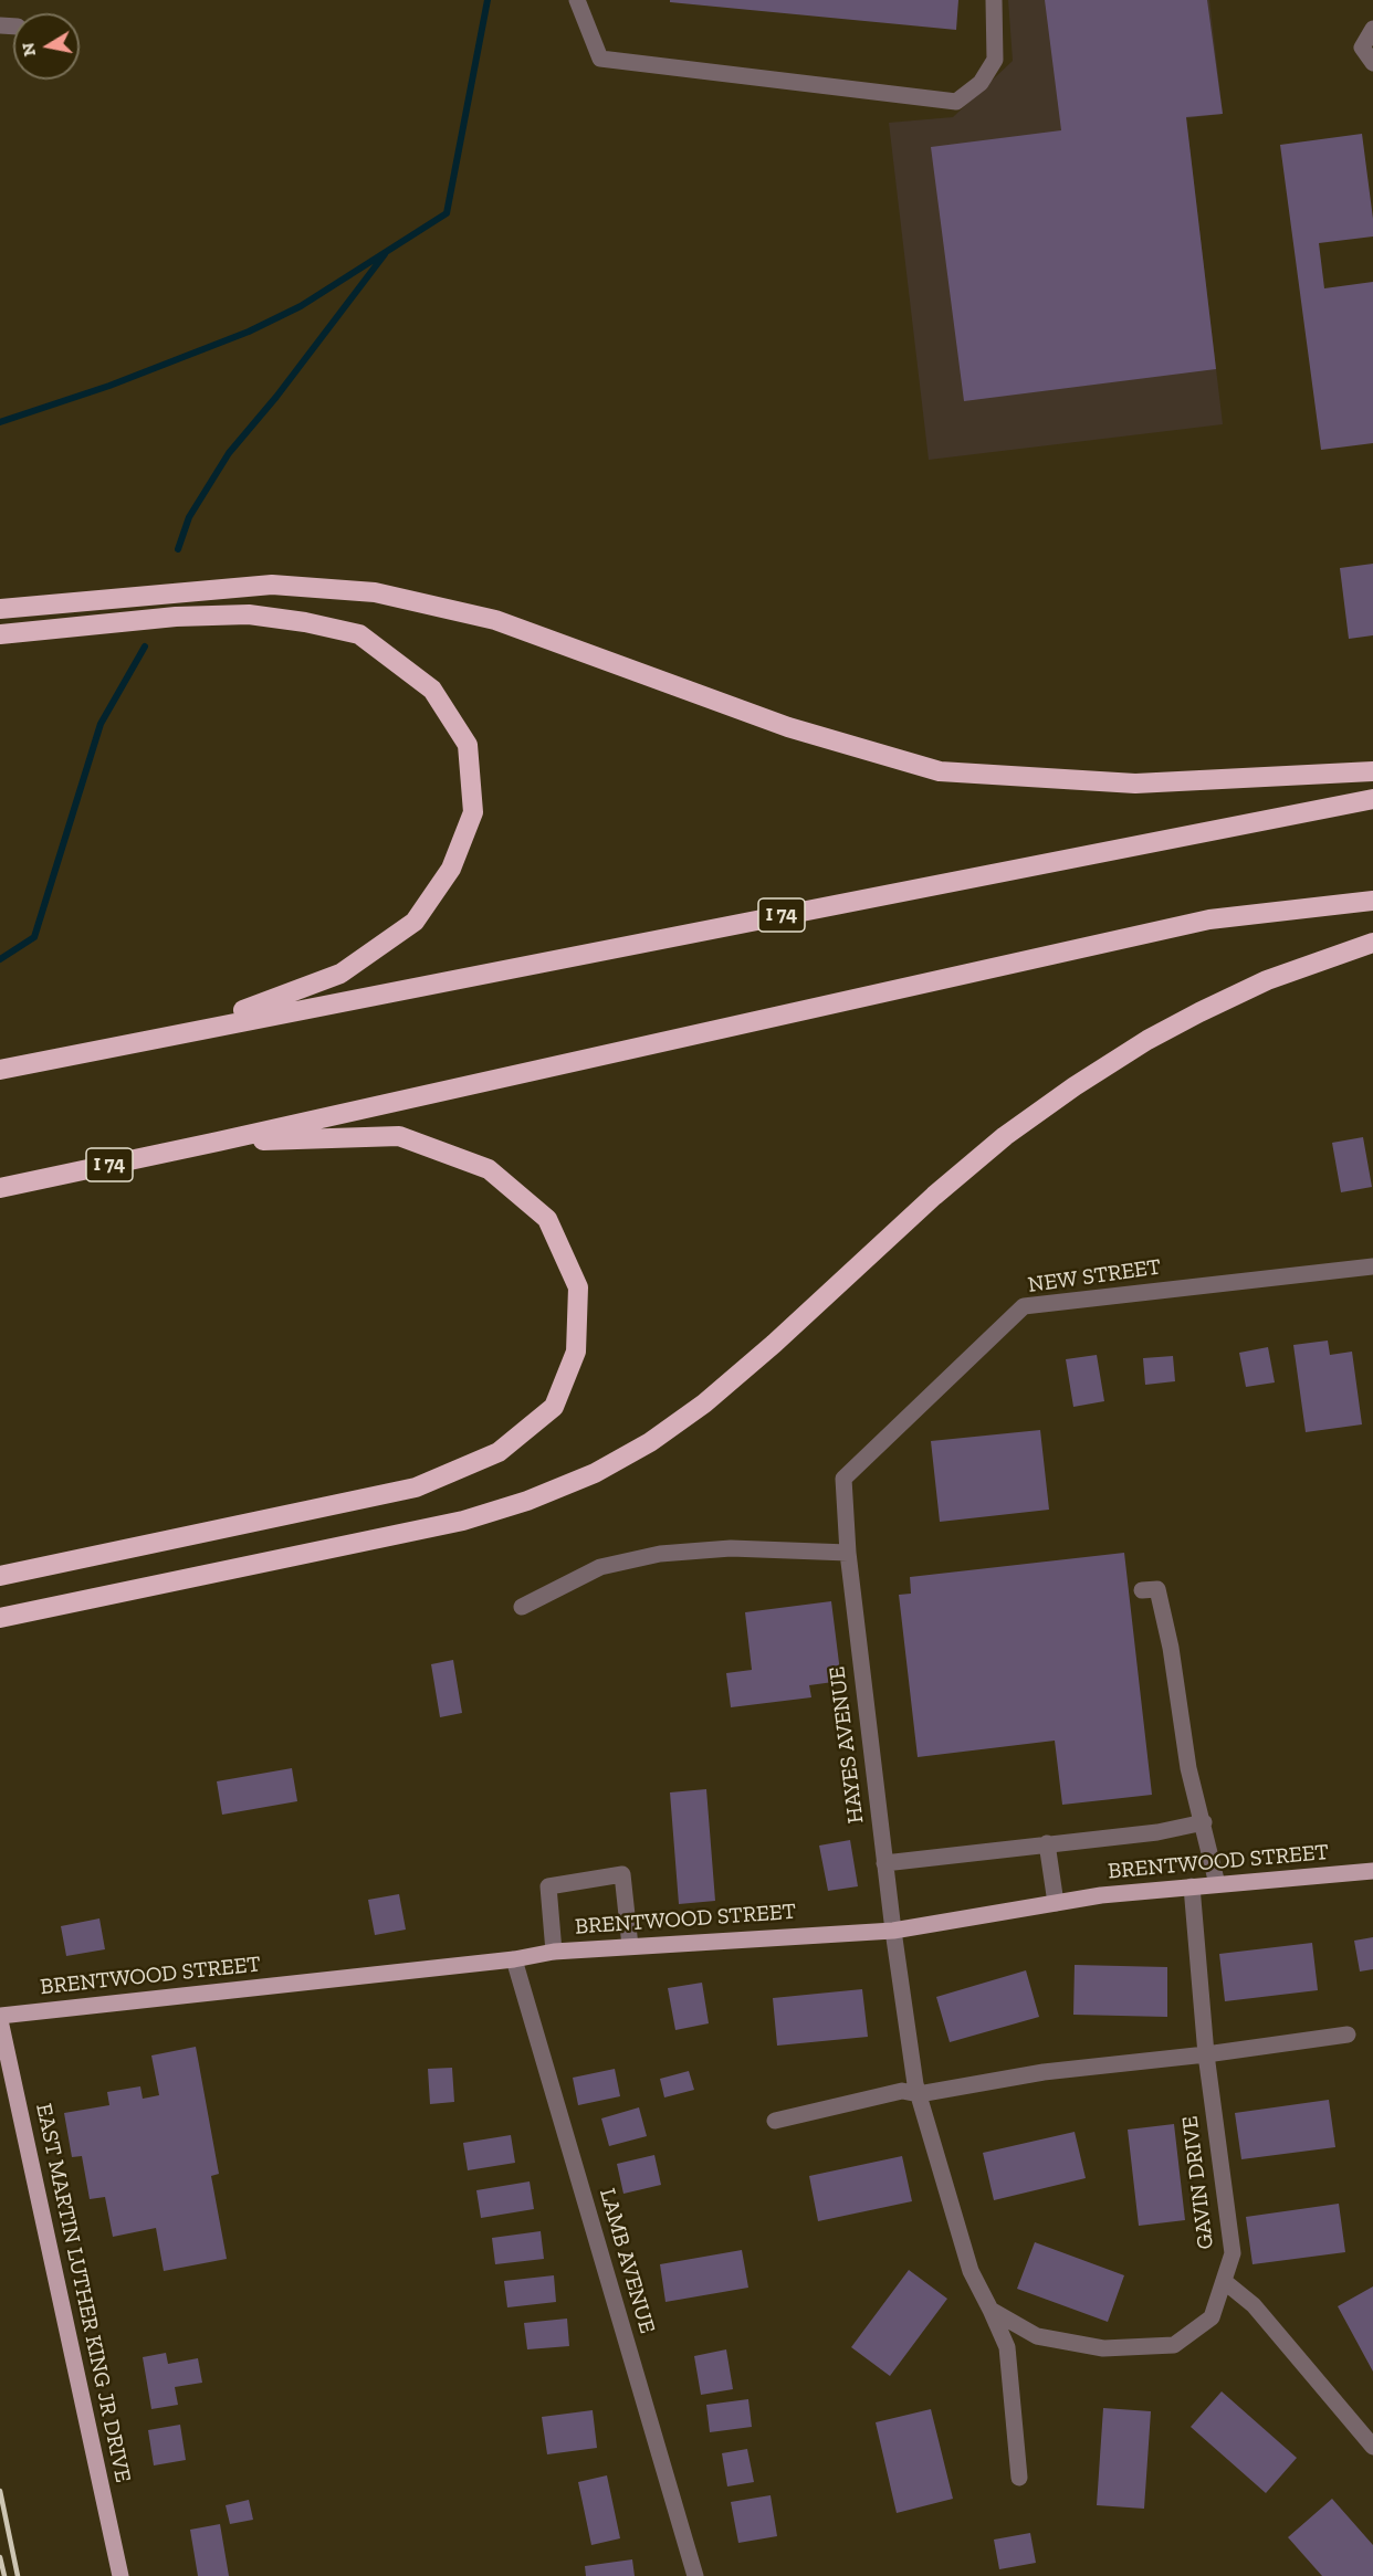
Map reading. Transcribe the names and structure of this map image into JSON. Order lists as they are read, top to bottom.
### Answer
{
  "streets": {
    "highway": ["I 74"],
    "main road": ["BRENTWOOD STREET", "EAST MARTIN LUTHER KING JR DRIVE"],
    "street": [
      "NEW STREET",
      "HAYES AVENUE",
      "GAVIN DRIVE",
      "LAMB AVENUE"
    ]
  },
  "crossings": [
    ["NEW STREET", "HAYES AVENUE"],
    ["HAYES AVENUE", "BRENTWOOD STREET"],
    ["BRENTWOOD STREET", "GAVIN DRIVE"],
    ["BRENTWOOD STREET", "LAMB AVENUE"],
    ["BRENTWOOD STREET", "EAST MARTIN LUTHER KING JR DRIVE"]
  ],
  "north": "left"
}
